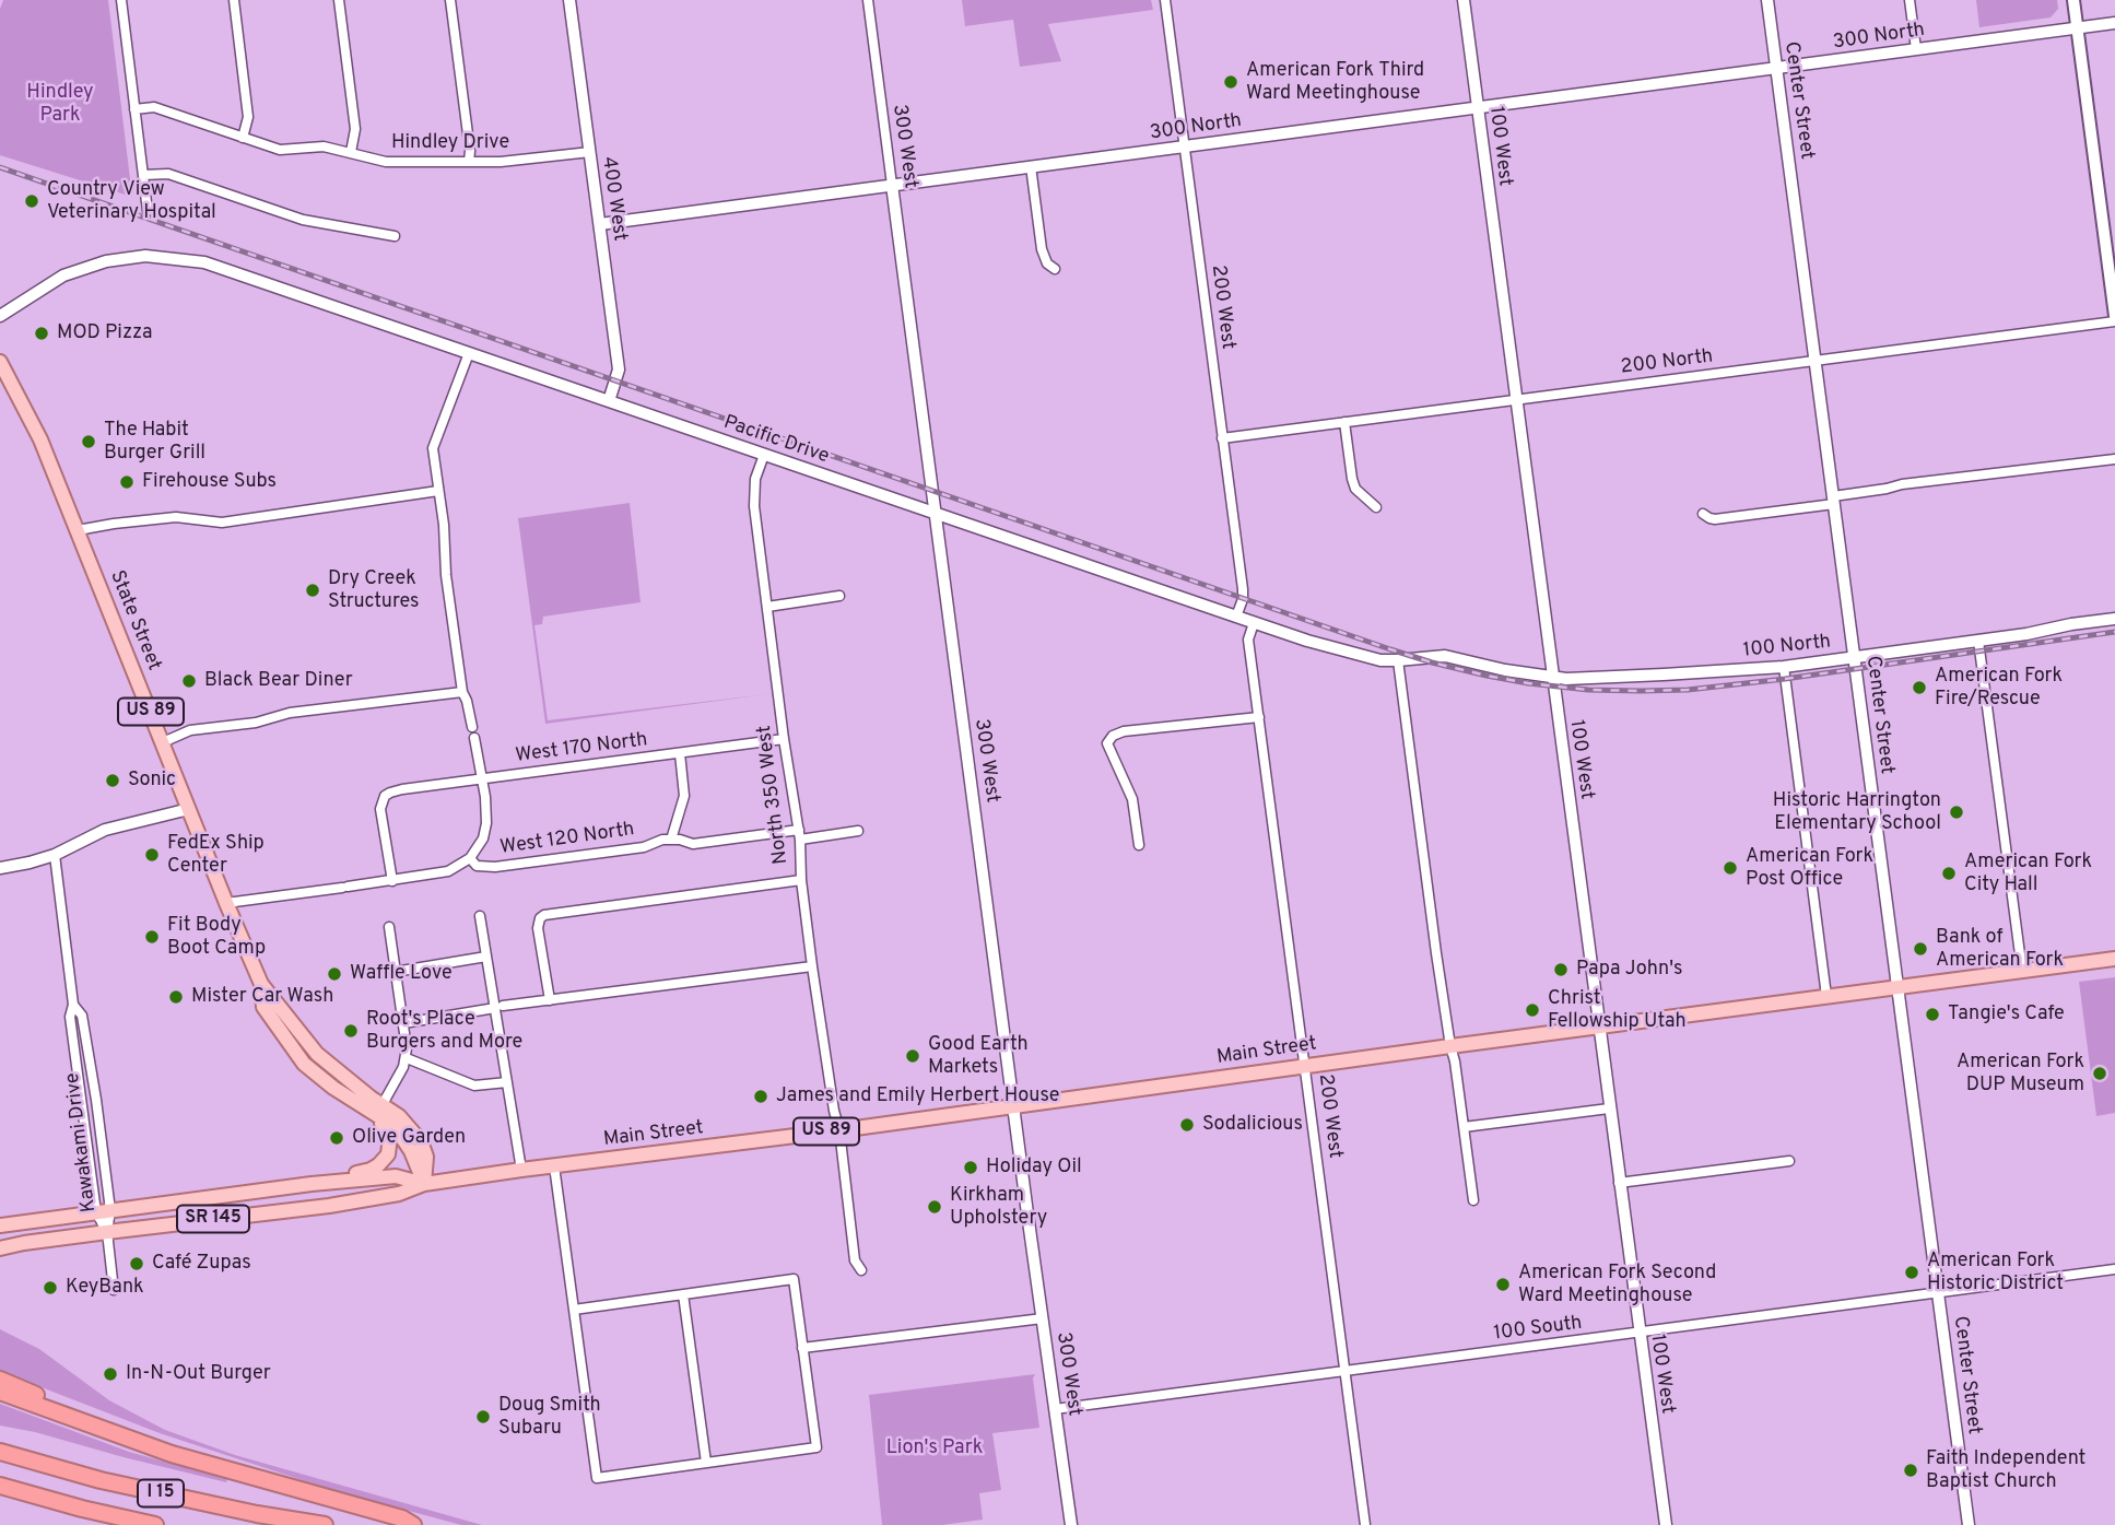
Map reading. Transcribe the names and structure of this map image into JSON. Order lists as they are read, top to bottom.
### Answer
{
  "streets": {
    "highway": ["I 15"],
    "main road": [
      "State Street",
      "US 89",
      "Main Street",
      "SR 145"
    ],
    "street": [
      "300 North",
      "Center Street",
      "Hindley Drive",
      "300 West",
      "100 West",
      "400 West",
      "200 West",
      "200 North",
      "Pacific Drive",
      "100 North",
      "West 170 North",
      "North 350 West",
      "West 120 North",
      "Kawakami Drive",
      "100 South"
    ]
  },
  "crossings": [
    ["300 North", "Center Street"],
    ["300 North", "300 West"],
    ["300 North", "100 West"],
    ["300 North", "400 West"],
    ["300 North", "200 West"],
    ["Center Street", "200 North"],
    ["Center Street", "100 North"],
    ["Center Street", "Main Street"],
    ["Center Street", "100 South"],
    ["Hindley Drive", "400 West"],
    ["300 West", "Pacific Drive"],
    ["300 West", "Main Street"],
    ["300 West", "100 South"],
    ["100 West", "200 North"],
    ["100 West", "Pacific Drive"],
    ["100 West", "100 North"],
    ["100 West", "Main Street"],
    ["100 West", "100 South"],
    ["400 West", "Pacific Drive"],
    ["200 West", "200 North"],
    ["200 West", "Pacific Drive"],
    ["200 West", "Main Street"],
    ["200 West", "100 South"],
    ["Pacific Drive", "100 North"],
    ["Pacific Drive", "North 350 West"],
    ["State Street", "Main Street"],
    ["West 170 North", "North 350 West"],
    ["North 350 West", "West 120 North"],
    ["North 350 West", "Main Street"],
    ["Main Street", "Kawakami Drive"]
  ],
  "parks": ["Hindley Park", "Lion's Park"],
  "places": [
    "American Fork Third Ward Meetinghouse",
    "Country View Veterinary Hospital",
    "MOD Pizza",
    "The Habit Burger Grill",
    "Firehouse Subs",
    "Dry Creek Structures",
    "Black Bear Diner",
    "American Fork Fire/Rescue",
    "Sonic",
    "Historic Harrington Elementary School",
    "FedEx Ship Center",
    "American Fork Post Office",
    "American Fork City Hall",
    "Fit Body Boot Camp",
    "Bank of American Fork",
    "Papa John's",
    "Waffle Love",
    "Mister Car Wash",
    "Christ Fellowship Utah",
    "Tangie's Cafe",
    "Root's Place Burgers and More",
    "Good Earth Markets",
    "American Fork DUP Museum",
    "James and Emily Herbert House",
    "Sodalicious",
    "Olive Garden",
    "Holiday Oil",
    "Kirkham Upholstery",
    "Café Zupas",
    "American Fork Historic District",
    "American Fork Second Ward Meetinghouse",
    "KeyBank",
    "In-N-Out Burger",
    "Doug Smith Subaru",
    "Faith Independent Baptist Church"
  ]
}
